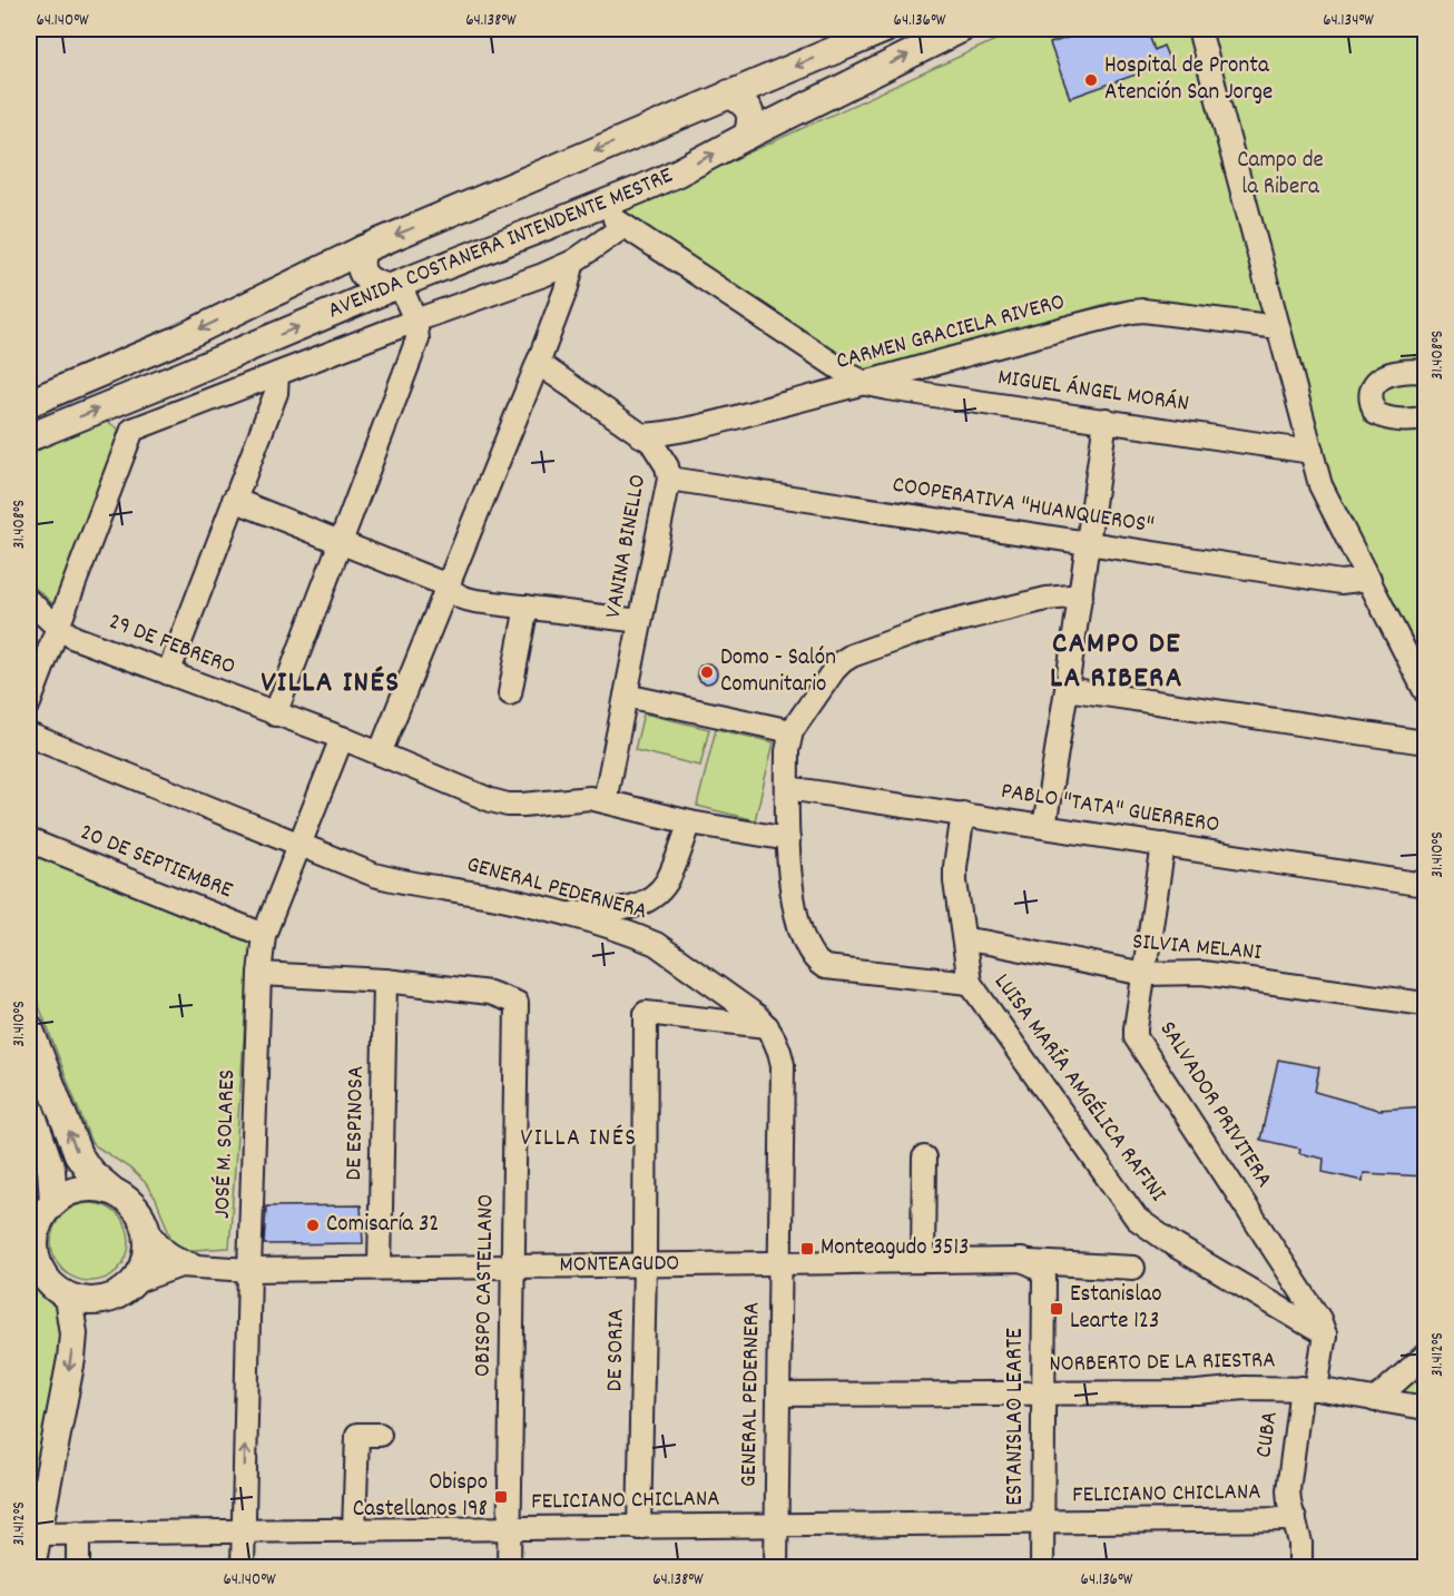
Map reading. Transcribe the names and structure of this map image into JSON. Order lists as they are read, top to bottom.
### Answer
{
  "streets": {
    "main road": ["AVENIDA COSTANERA INTENDENTE MESTRE"],
    "street": [
      "CARMEN GRACIELA RIVERO",
      "MIGUEL ÁNGEL MORÁN",
      "COOPERATIVA \"HUANQUEROS\"",
      "VANINA BINELLO",
      "29 DE FEBRERO",
      "PABLO \"TATA\" GUERRERO",
      "20 DE SEPTIEMBRE",
      "GENERAL PEDERNERA",
      "SILVIA MELANI",
      "LUISA MARÍA AMGÉLICA RAFINI",
      "SALVADOR PRIVITERA",
      "DE ESPINOSA",
      "JOSÉ M. SOLARES",
      "MONTEAGUDO",
      "OBISPO CASTELLANO",
      "DE SORIA",
      "NORBERTO DE LA RIESTRA",
      "ESTANISLAO LEARTE",
      "CUBA",
      "FELICIANO CHICLANA"
    ]
  },
  "crossings": [
    ["CARMEN GRACIELA RIVERO", "MIGUEL ÁNGEL MORÁN"],
    ["CARMEN GRACIELA RIVERO", "VANINA BINELLO"],
    ["COOPERATIVA \"HUANQUEROS\"", "VANINA BINELLO"],
    ["29 DE FEBRERO", "JOSÉ M. SOLARES"],
    ["PABLO \"TATA\" GUERRERO", "LUISA MARÍA AMGÉLICA RAFINI"],
    ["PABLO \"TATA\" GUERRERO", "SALVADOR PRIVITERA"],
    ["20 DE SEPTIEMBRE", "JOSÉ M. SOLARES"],
    ["GENERAL PEDERNERA", "JOSÉ M. SOLARES"],
    ["GENERAL PEDERNERA", "MONTEAGUDO"],
    ["GENERAL PEDERNERA", "DE SORIA"],
    ["GENERAL PEDERNERA", "NORBERTO DE LA RIESTRA"],
    ["GENERAL PEDERNERA", "FELICIANO CHICLANA"],
    ["SILVIA MELANI", "LUISA MARÍA AMGÉLICA RAFINI"],
    ["SILVIA MELANI", "SALVADOR PRIVITERA"],
    ["LUISA MARÍA AMGÉLICA RAFINI", "SALVADOR PRIVITERA"],
    ["LUISA MARÍA AMGÉLICA RAFINI", "CUBA"],
    ["SALVADOR PRIVITERA", "CUBA"],
    ["DE ESPINOSA", "MONTEAGUDO"],
    ["DE ESPINOSA", "OBISPO CASTELLANO"],
    ["JOSÉ M. SOLARES", "MONTEAGUDO"],
    ["JOSÉ M. SOLARES", "FELICIANO CHICLANA"],
    ["MONTEAGUDO", "OBISPO CASTELLANO"],
    ["MONTEAGUDO", "DE SORIA"],
    ["MONTEAGUDO", "ESTANISLAO LEARTE"],
    ["OBISPO CASTELLANO", "FELICIANO CHICLANA"],
    ["DE SORIA", "FELICIANO CHICLANA"],
    ["NORBERTO DE LA RIESTRA", "ESTANISLAO LEARTE"],
    ["NORBERTO DE LA RIESTRA", "CUBA"],
    ["ESTANISLAO LEARTE", "FELICIANO CHICLANA"],
    ["CUBA", "FELICIANO CHICLANA"]
  ],
  "districts": ["CAMPO DE LA RIBERA", "VILLA INÉS", "VILLA INÉS"],
  "parks": ["Campo de la Ribera"],
  "places": {
    "other": ["Hospital de Pronta Atención San Jorge", "Domo - Salón Comunitario", "Comisaría 32"],
    "transit": ["Monteagudo 3513", "Estanislao Learte 123", "Obispo Castellanos 198"]
  },
  "coordinates": [
    "64.140°W",
    "64.138°W",
    "64.136°W",
    "64.134°W",
    "31.408°S",
    "31.410°S",
    "31.412°S"
  ]
}
